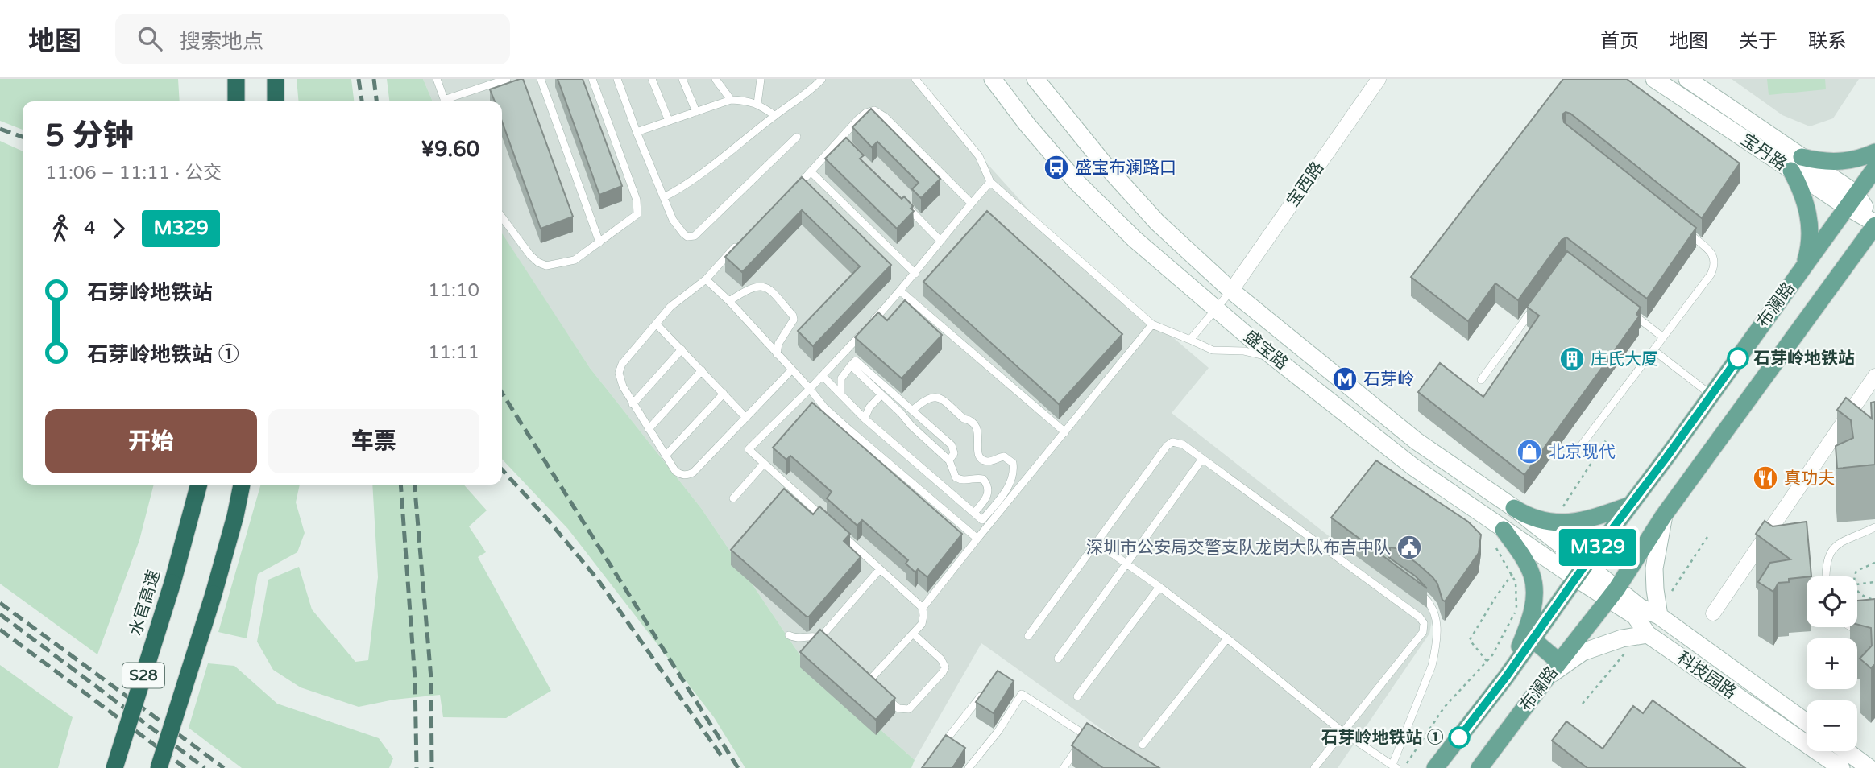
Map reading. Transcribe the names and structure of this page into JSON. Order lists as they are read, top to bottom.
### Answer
{
  "streets": {
    "highway": ["水官高速", "S28"],
    "main road": [
      "宝丹路",
      "布澜路",
      "盛宝路",
      "科技园路"
    ],
    "street": ["宝西路"]
  },
  "crossings": [
    ["宝丹路", "布澜路"],
    ["宝西路", "盛宝路"],
    ["布澜路", "盛宝路"],
    ["布澜路", "科技园路"],
    ["盛宝路", "科技园路"]
  ],
  "places": {
    "bus stop": ["盛宝布澜路口"],
    "other": ["石芽岭地铁站", "石芽岭地铁站 ①"],
    "building": ["庄氏大厦"],
    "metro station": ["石芽岭"],
    "shop": ["北京现代"],
    "restaurant": ["真功夫"],
    "public building": ["深圳市公安局交警支队龙岗大队布吉中队"]
  },
  "lines": ["bus line M329"],
  "page": {
    "header": "地图",
    "search": "搜索地点",
    "nav": [
      "首页",
      "地图",
      "关于",
      "联系"
    ],
    "on_map": "M329",
    "heading": ["5 分钟", "11:06 – 11:11 · 公交", "¥9.60"],
    "legs": ["4", "M329"],
    "list": [
      {
        "name": "石芽岭地铁站",
        "value": "11:10"
      },
      {
        "name": "石芽岭地铁站 ①",
        "value": "11:11"
      }
    ],
    "buttons": ["开始", "车票"],
    "map_buttons": ["+", "−"]
  }
}
